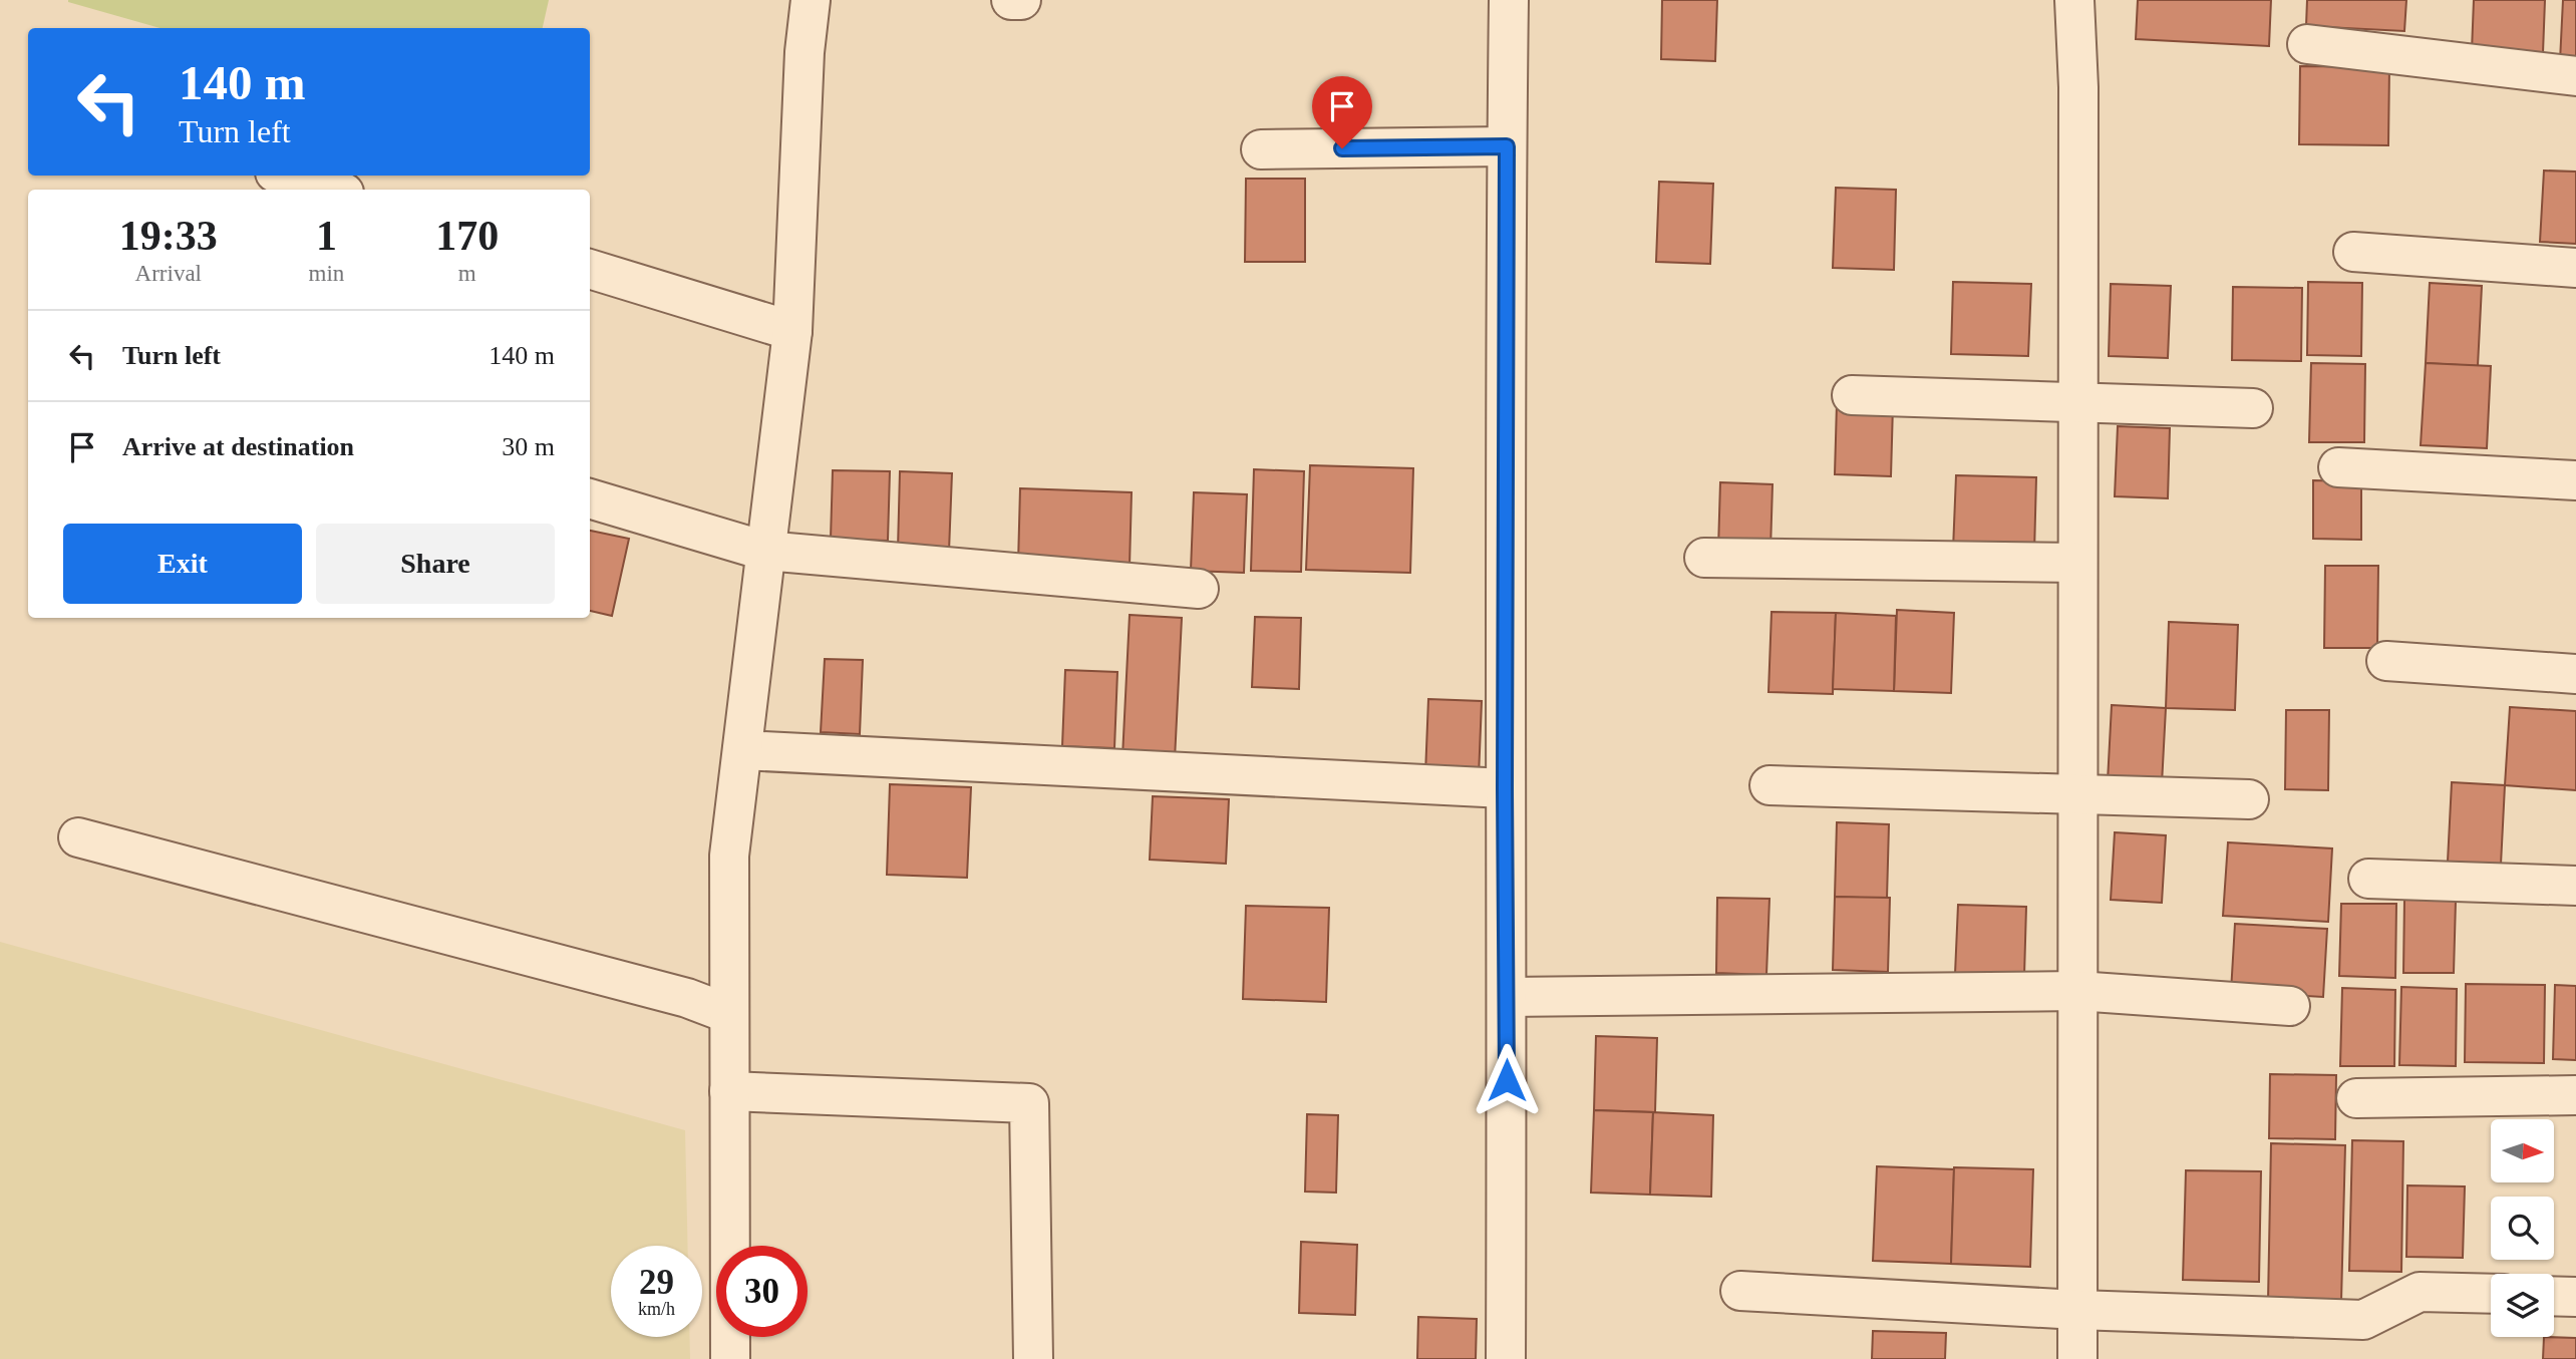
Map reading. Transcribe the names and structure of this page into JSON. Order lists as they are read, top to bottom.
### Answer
{
  "north": "right",
  "page": {
    "turn": ["140 m", "Turn left"],
    "eta": [
      "19:33",
      "Arrival",
      "1",
      "min",
      "170",
      "m"
    ],
    "list": [
      {
        "name": "Turn left",
        "value": "140 m"
      },
      {
        "name": "Arrive at destination",
        "value": "30 m"
      }
    ],
    "buttons": ["Exit", "Share"],
    "speed": "29 km/h",
    "limit": "30"
  }
}
